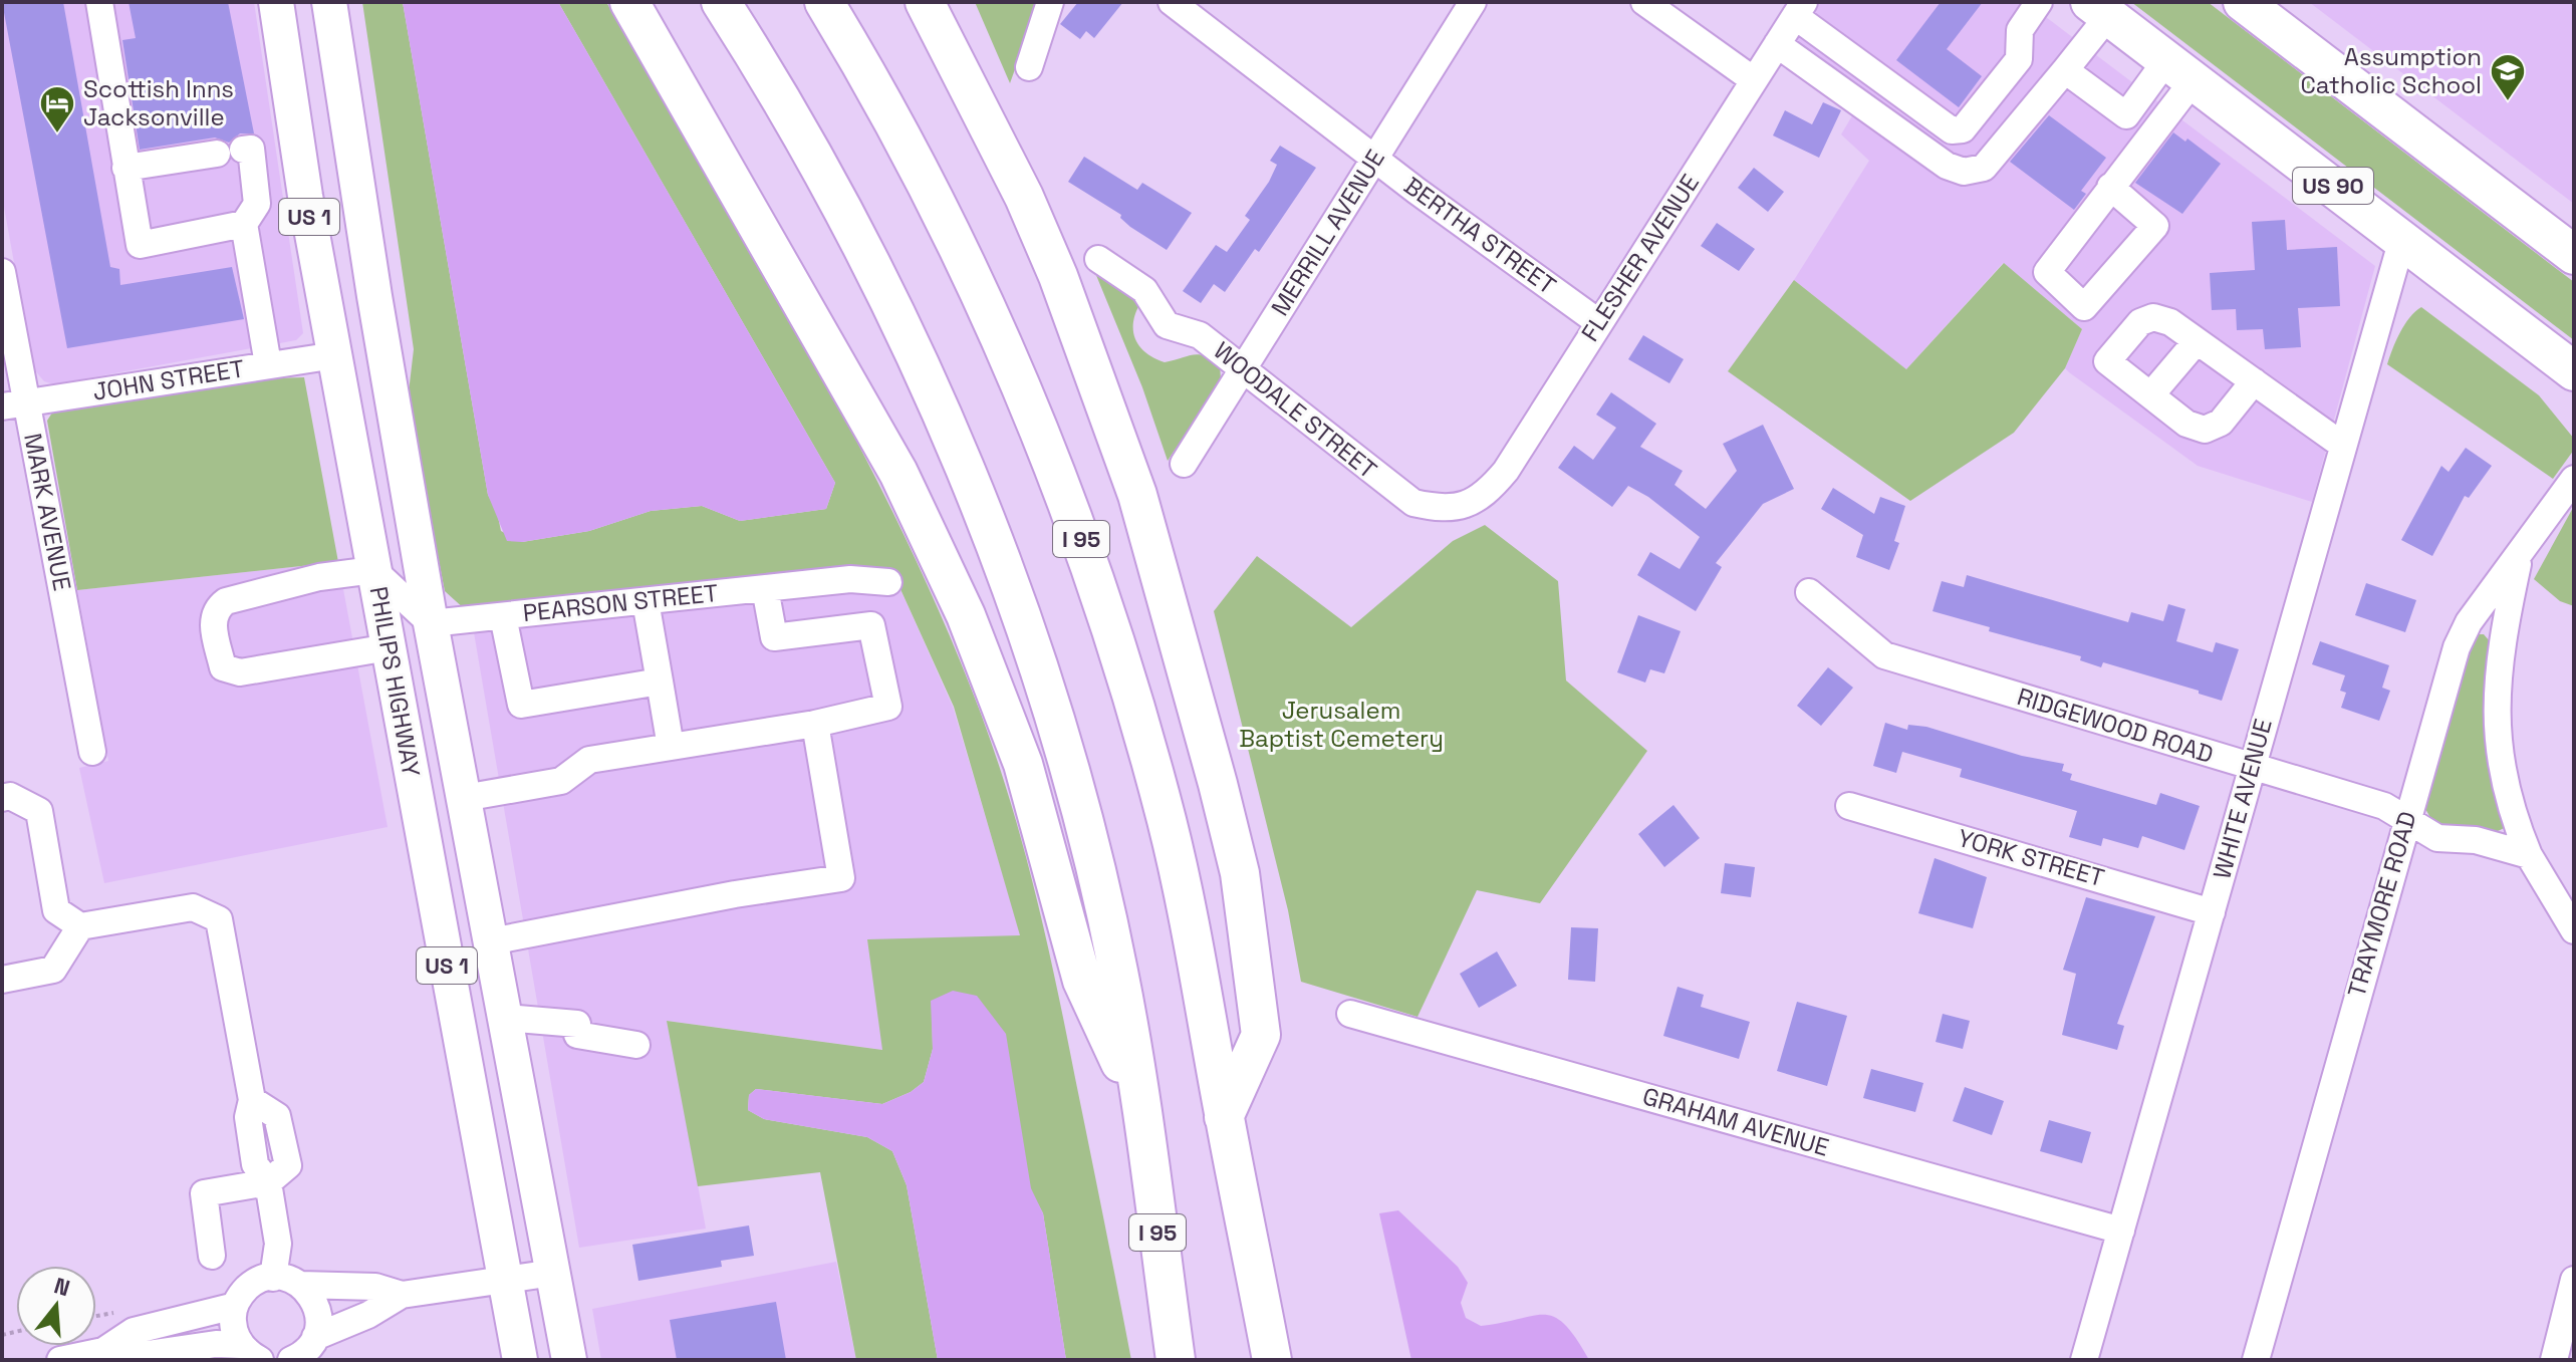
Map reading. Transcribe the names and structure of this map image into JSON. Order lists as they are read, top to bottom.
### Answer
{
  "streets": {
    "highway": ["US 90", "I 95"],
    "main road": ["US 1", "PHILIPS HIGHWAY"],
    "street": [
      "MERRILL AVENUE",
      "BERTHA STREET",
      "FLESHER AVENUE",
      "JOHN STREET",
      "WOODALE STREET",
      "MARK AVENUE",
      "PEARSON STREET",
      "RIDGEWOOD ROAD",
      "WHITE AVENUE",
      "YORK STREET",
      "TRAYMORE ROAD",
      "GRAHAM AVENUE"
    ]
  },
  "crossings": [
    ["US 90", "WHITE AVENUE"],
    ["MERRILL AVENUE", "BERTHA STREET"],
    ["MERRILL AVENUE", "WOODALE STREET"],
    ["BERTHA STREET", "FLESHER AVENUE"],
    ["FLESHER AVENUE", "WOODALE STREET"],
    ["JOHN STREET", "MARK AVENUE"],
    ["JOHN STREET", "PHILIPS HIGHWAY"],
    ["PEARSON STREET", "PHILIPS HIGHWAY"],
    ["RIDGEWOOD ROAD", "WHITE AVENUE"],
    ["RIDGEWOOD ROAD", "TRAYMORE ROAD"],
    ["WHITE AVENUE", "YORK STREET"],
    ["WHITE AVENUE", "GRAHAM AVENUE"]
  ],
  "parks": ["Jerusalem Baptist Cemetery"],
  "places": {
    "school or university": ["Assumption Catholic School"],
    "hotel": ["Scottish Inns Jacksonville"]
  },
  "north": "top"
}
